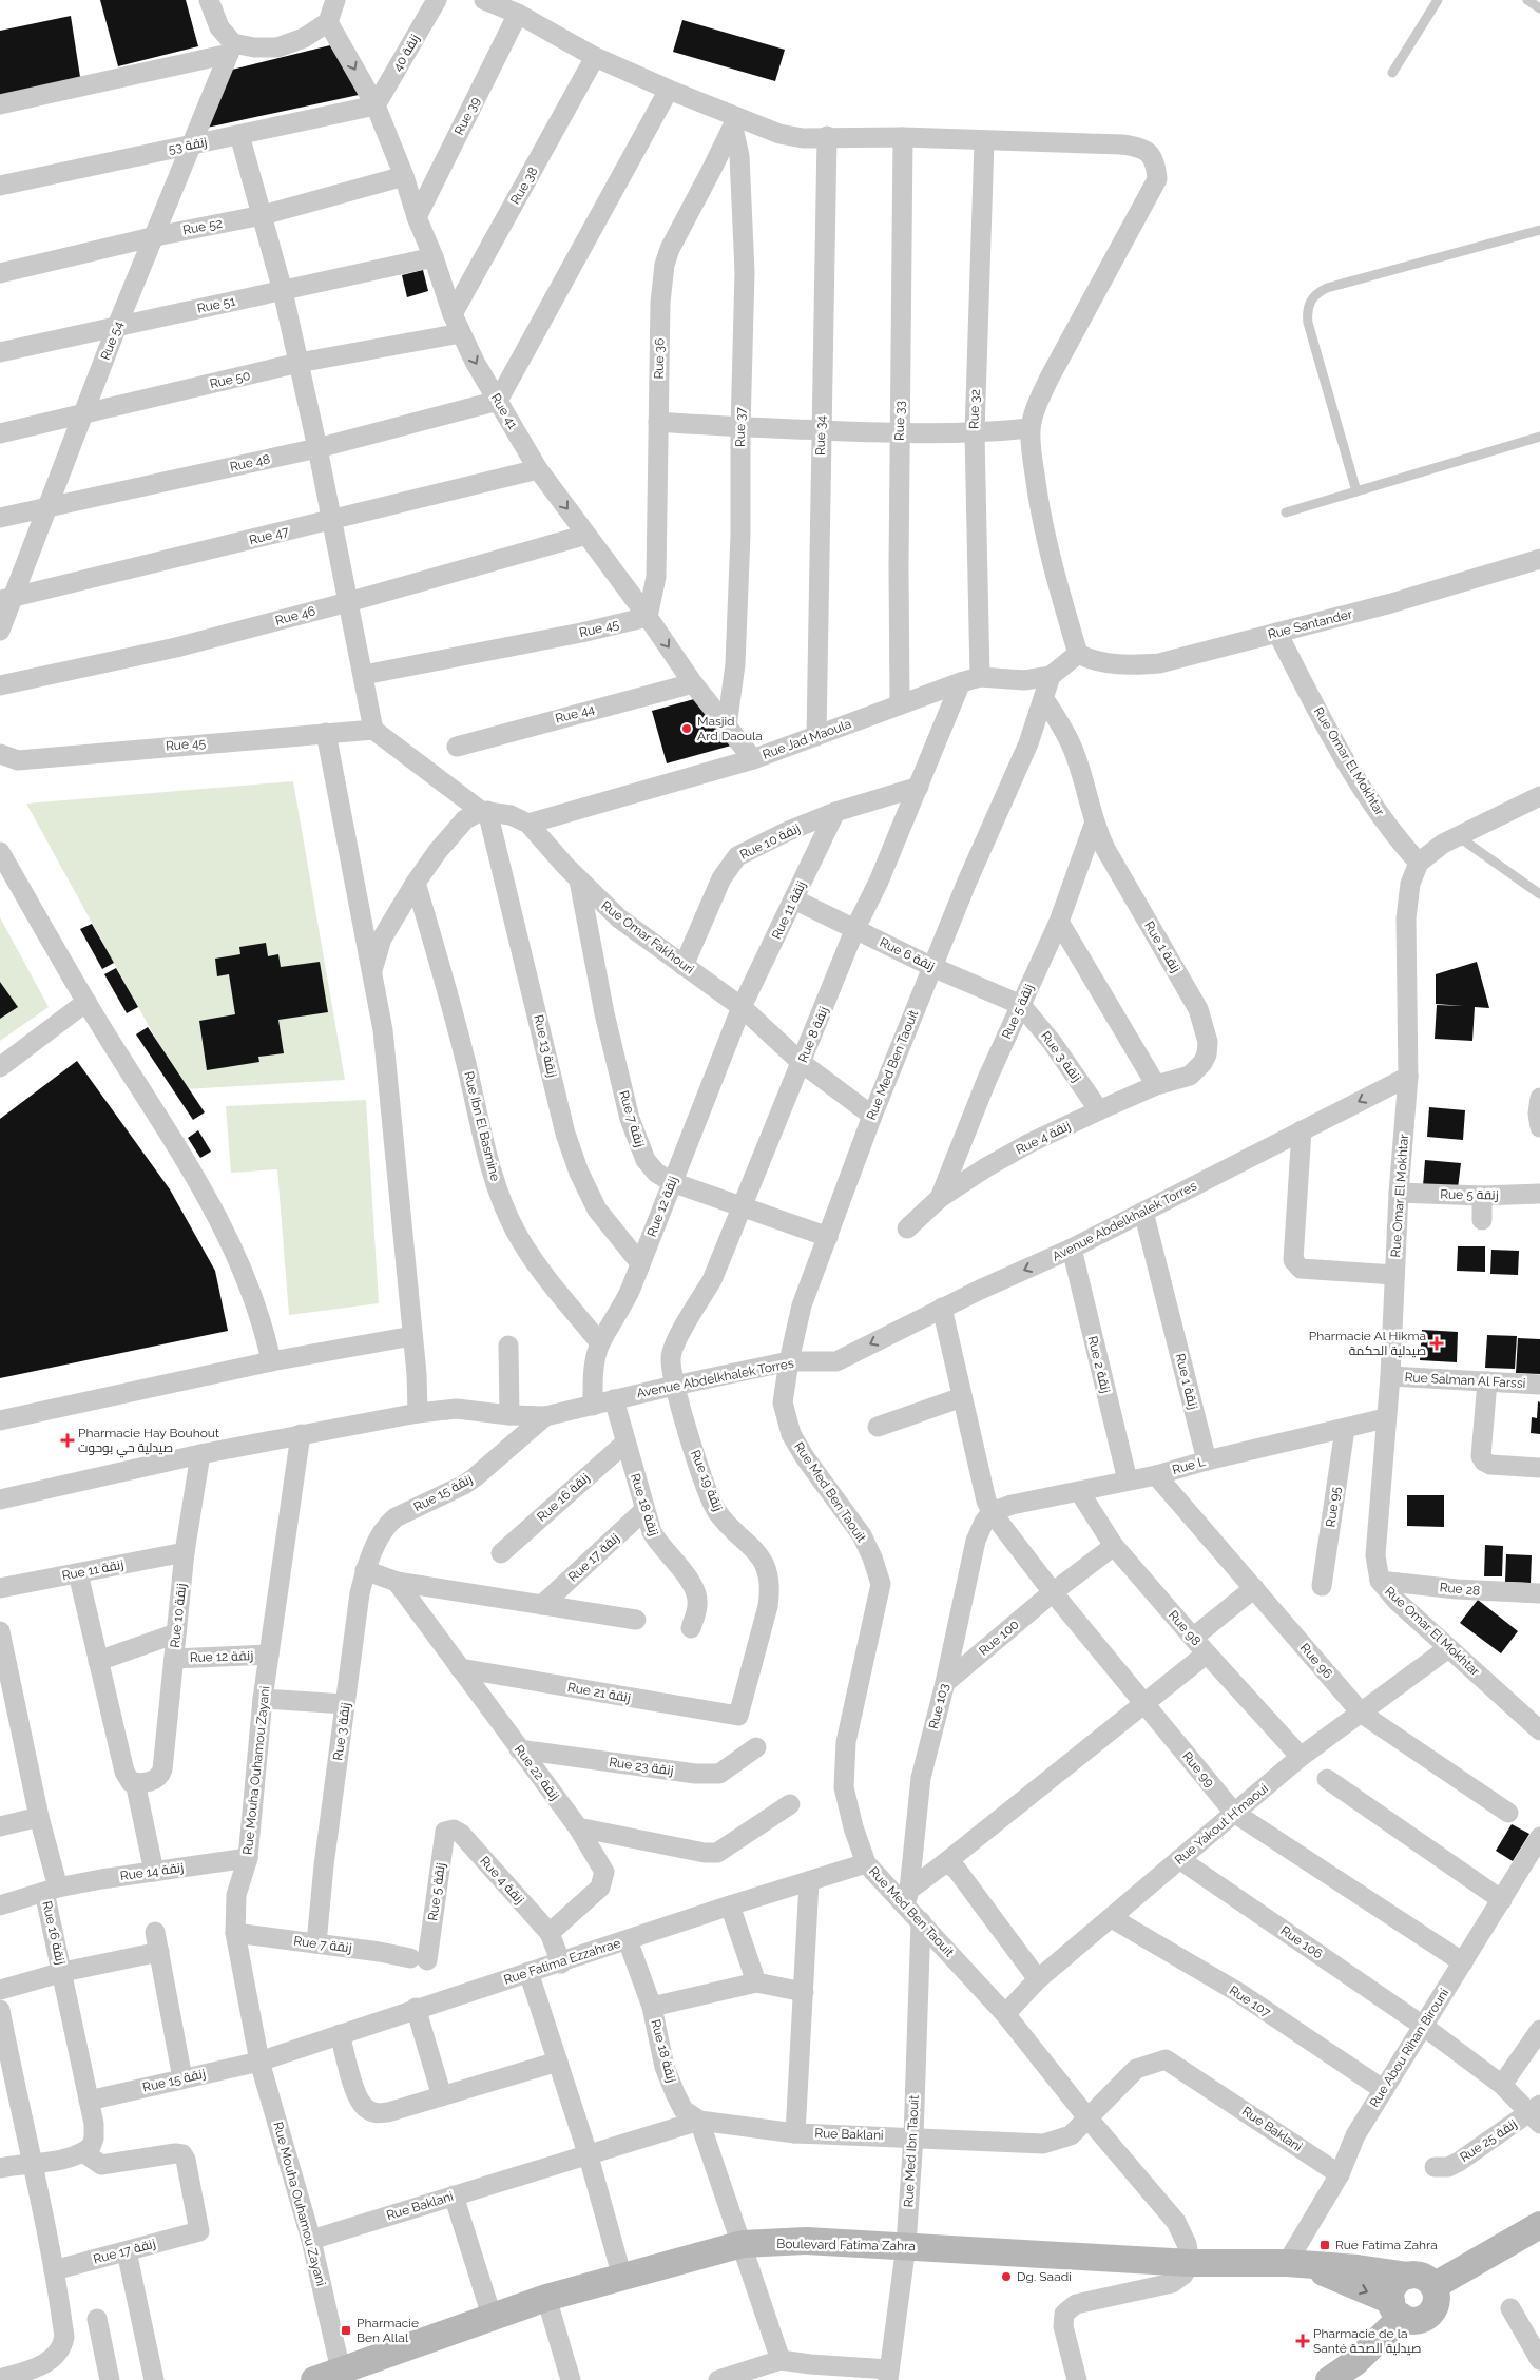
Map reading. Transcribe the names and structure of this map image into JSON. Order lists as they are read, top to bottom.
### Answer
{
  "streets": {
    "street": [
      "زنقة 40",
      "Rue 39",
      "زنقة 53",
      "Rue 38",
      "Rue 52",
      "Rue 51",
      "Rue 54",
      "Rue 36",
      "Rue 50",
      "Rue 32",
      "Rue 41",
      "Rue 33",
      "Rue 37",
      "Rue 34",
      "Rue 48",
      "Rue 47",
      "Rue 46",
      "Rue Santander",
      "Rue 45",
      "Rue 44",
      "Rue Jad Maoula",
      "Rue Omar El Mokhtar",
      "Rue 10 زنقة",
      "Rue 11 زنقة",
      "Rue Omar Fakhouri",
      "Rue 1 زنقة",
      "Rue 6 زنقة",
      "Rue 5 زنقة",
      "Rue 8 زنقة",
      "Rue 13 زنقة",
      "Rue 3 زنقة",
      "Rue Med Ben Taouit",
      "Rue 7 زنقة",
      "Rue Ibn El Basmine",
      "Rue 4 زنقة",
      "Rue 12 زنقة",
      "Avenue Abdelkhalek Torres",
      "Rue 2 زنقة",
      "Rue Salman Al Farssi",
      "Rue L",
      "Rue 19 زنقة",
      "Rue 15 زنقة",
      "Rue 16 زنقة",
      "Rue 18 زنقة",
      "Rue 95",
      "Rue 17 زنقة",
      "Rue 28",
      "Rue 98",
      "Rue 100",
      "Rue 96",
      "Rue 21 زنقة",
      "Rue 103",
      "Rue 23 زنقة",
      "Rue 99",
      "Rue Mouha Ouhamou Zayani",
      "Rue 22 زنقة",
      "Rue Yakout H'maoui",
      "Rue 14 زنقة",
      "Rue 106",
      "Rue Fatima Ezzahrae",
      "Rue 107",
      "Rue Abou Rihan Birouni",
      "Rue Baklani",
      "Rue 25 زنقة",
      "Rue Med Ibn Taouit",
      "Boulevard Fatima Zahra"
    ]
  },
  "crossings": [
    ["زنقة 40", "زنقة 53"],
    ["زنقة 40", "Rue 41"],
    ["Rue 39", "Rue 41"],
    ["زنقة 53", "Rue 54"],
    ["زنقة 53", "Rue 41"],
    ["Rue 38", "Rue 41"],
    ["Rue 52", "Rue 54"],
    ["Rue 52", "Rue 41"],
    ["Rue 51", "Rue 54"],
    ["Rue 51", "Rue 41"],
    ["Rue 54", "Rue 50"],
    ["Rue 54", "Rue 48"],
    ["Rue 54", "Rue 47"],
    ["Rue 36", "Rue 41"],
    ["Rue 36", "Rue 37"],
    ["Rue 36", "Rue 45"],
    ["Rue 50", "Rue 41"],
    ["Rue 32", "Rue Jad Maoula"],
    ["Rue 32", "Rue 8 زنقة"],
    ["Rue 41", "Rue 37"],
    ["Rue 41", "Rue 48"],
    ["Rue 41", "Rue 47"],
    ["Rue 41", "Rue 46"],
    ["Rue 41", "Rue 45"],
    ["Rue 41", "Rue 44"],
    ["Rue 41", "Rue Jad Maoula"],
    ["Rue 33", "Rue Jad Maoula"],
    ["Rue 34", "Rue Jad Maoula"],
    ["Rue Santander", "Rue Jad Maoula"],
    ["Rue Santander", "Rue Omar El Mokhtar"],
    ["Rue 45", "Rue Omar Fakhouri"],
    ["Rue Jad Maoula", "Rue Omar Fakhouri"],
    ["Rue Jad Maoula", "Rue 8 زنقة"],
    ["Rue Jad Maoula", "Rue Med Ben Taouit"],
    ["Rue Omar El Mokhtar", "Rue 5 زنقة"],
    ["Rue Omar El Mokhtar", "Avenue Abdelkhalek Torres"],
    ["Rue Omar El Mokhtar", "Rue Salman Al Farssi"],
    ["Rue Omar El Mokhtar", "Rue L"],
    ["Rue Omar El Mokhtar", "Rue 28"],
    ["Rue Omar El Mokhtar", "Rue Yakout H'maoui"],
    ["Rue 10 زنقة", "Rue 11 زنقة"],
    ["Rue 10 زنقة", "Rue Omar Fakhouri"],
    ["Rue 10 زنقة", "Rue 8 زنقة"],
    ["Rue 10 زنقة", "Rue 12 زنقة"],
    ["Rue 10 زنقة", "Avenue Abdelkhalek Torres"],
    ["Rue 11 زنقة", "Rue Omar Fakhouri"],
    ["Rue 11 زنقة", "Rue 6 زنقة"],
    ["Rue 11 زنقة", "Rue 12 زنقة"],
    ["Rue Omar Fakhouri", "Rue 8 زنقة"],
    ["Rue Omar Fakhouri", "Rue 13 زنقة"],
    ["Rue Omar Fakhouri", "Rue Med Ben Taouit"],
    ["Rue Omar Fakhouri", "Rue 7 زنقة"],
    ["Rue Omar Fakhouri", "Rue 12 زنقة"],
    ["Rue 1 زنقة", "Rue 5 زنقة"],
    ["Rue 1 زنقة", "Rue Med Ben Taouit"],
    ["Rue 1 زنقة", "Rue 4 زنقة"],
    ["Rue 1 زنقة", "Avenue Abdelkhalek Torres"],
    ["Rue 1 زنقة", "Rue L"],
    ["Rue 6 زنقة", "Rue 5 زنقة"],
    ["Rue 6 زنقة", "Rue 8 زنقة"],
    ["Rue 6 زنقة", "Rue 3 زنقة"],
    ["Rue 6 زنقة", "Rue Med Ben Taouit"],
    ["Rue 5 زنقة", "Rue 3 زنقة"],
    ["Rue 5 زنقة", "Rue 7 زنقة"],
    ["Rue 5 زنقة", "Rue 4 زنقة"],
    ["Rue 8 زنقة", "Rue 7 زنقة"],
    ["Rue 8 زنقة", "Avenue Abdelkhalek Torres"],
    ["Rue 8 زنقة", "Rue 19 زنقة"],
    ["Rue 13 زنقة", "Rue 12 زنقة"],
    ["Rue 3 زنقة", "Rue 7 زنقة"],
    ["Rue 3 زنقة", "Rue 4 زنقة"],
    ["Rue 3 زنقة", "Rue 15 زنقة"],
    ["Rue Med Ben Taouit", "Rue 7 زنقة"],
    ["Rue Med Ben Taouit", "Avenue Abdelkhalek Torres"],
    ["Rue Med Ben Taouit", "Rue 103"],
    ["Rue Med Ben Taouit", "Rue Yakout H'maoui"],
    ["Rue Med Ben Taouit", "Rue Fatima Ezzahrae"],
    ["Rue Med Ben Taouit", "Rue Baklani"],
    ["Rue Med Ben Taouit", "Rue Med Ibn Taouit"],
    ["Rue Med Ben Taouit", "Boulevard Fatima Zahra"],
    ["Rue 7 زنقة", "Rue 12 زنقة"],
    ["Rue 7 زنقة", "Rue Mouha Ouhamou Zayani"],
    ["Rue Ibn El Basmine", "Rue 12 زنقة"],
    ["Rue 4 زنقة", "Rue 22 زنقة"],
    ["Rue 12 زنقة", "Avenue Abdelkhalek Torres"],
    ["Rue 12 زنقة", "Rue Mouha Ouhamou Zayani"],
    ["Avenue Abdelkhalek Torres", "Rue 2 زنقة"],
    ["Avenue Abdelkhalek Torres", "Rue 19 زنقة"],
    ["Avenue Abdelkhalek Torres", "Rue 15 زنقة"],
    ["Avenue Abdelkhalek Torres", "Rue 18 زنقة"],
    ["Avenue Abdelkhalek Torres", "Rue 99"],
    ["Avenue Abdelkhalek Torres", "Rue Mouha Ouhamou Zayani"],
    ["Rue 2 زنقة", "Rue L"],
    ["Rue L", "Rue 95"],
    ["Rue L", "Rue 98"],
    ["Rue L", "Rue 96"],
    ["Rue L", "Rue 103"],
    ["Rue L", "Rue 99"],
    ["Rue 19 زنقة", "Rue 21 زنقة"],
    ["Rue 15 زنقة", "Rue 16 زنقة"],
    ["Rue 15 زنقة", "Rue Mouha Ouhamou Zayani"],
    ["Rue 15 زنقة", "Rue Fatima Ezzahrae"],
    ["Rue 16 زنقة", "Rue 18 زنقة"],
    ["Rue 16 زنقة", "Rue 17 زنقة"],
    ["Rue 16 زنقة", "Rue 14 زنقة"],
    ["Rue 18 زنقة", "Rue 17 زنقة"],
    ["Rue 18 زنقة", "Rue Fatima Ezzahrae"],
    ["Rue 18 زنقة", "Rue Baklani"],
    ["Rue 18 زنقة", "Boulevard Fatima Zahra"],
    ["Rue 98", "Rue 100"],
    ["Rue 98", "Rue Yakout H'maoui"],
    ["Rue 100", "Rue 103"],
    ["Rue 100", "Rue 99"],
    ["Rue 96", "Rue Yakout H'maoui"],
    ["Rue 21 زنقة", "Rue 22 زنقة"],
    ["Rue 103", "Rue 99"],
    ["Rue 23 زنقة", "Rue 22 زنقة"],
    ["Rue 99", "Rue Yakout H'maoui"],
    ["Rue 99", "Rue Abou Rihan Birouni"],
    ["Rue Mouha Ouhamou Zayani", "Rue 14 زنقة"],
    ["Rue Mouha Ouhamou Zayani", "Rue Fatima Ezzahrae"],
    ["Rue Mouha Ouhamou Zayani", "Rue Baklani"],
    ["Rue Mouha Ouhamou Zayani", "Boulevard Fatima Zahra"],
    ["Rue Yakout H'maoui", "Rue 106"],
    ["Rue Yakout H'maoui", "Rue 107"],
    ["Rue 106", "Rue Abou Rihan Birouni"],
    ["Rue 106", "Rue 25 زنقة"],
    ["Rue 107", "Rue Abou Rihan Birouni"],
    ["Rue Abou Rihan Birouni", "Rue Baklani"],
    ["Rue Abou Rihan Birouni", "Boulevard Fatima Zahra"],
    ["Rue Baklani", "Rue Med Ibn Taouit"],
    ["Rue Med Ibn Taouit", "Boulevard Fatima Zahra"]
  ],
  "one_way": ["Rue 41"],
  "places": {
    "other": ["Masjid Ard Daoula", "Dg. Saadi"],
    "health": ["Pharmacie Al Hikma صيدلية الحكمة", "Pharmacie Hay Bouhout صيدلية حي بوحوت", "Pharmacie de la Santé صيدلية الصحة"],
    "transit": ["Rue Fatima Zahra", "Pharmacie Ben Allal"]
  }
}
